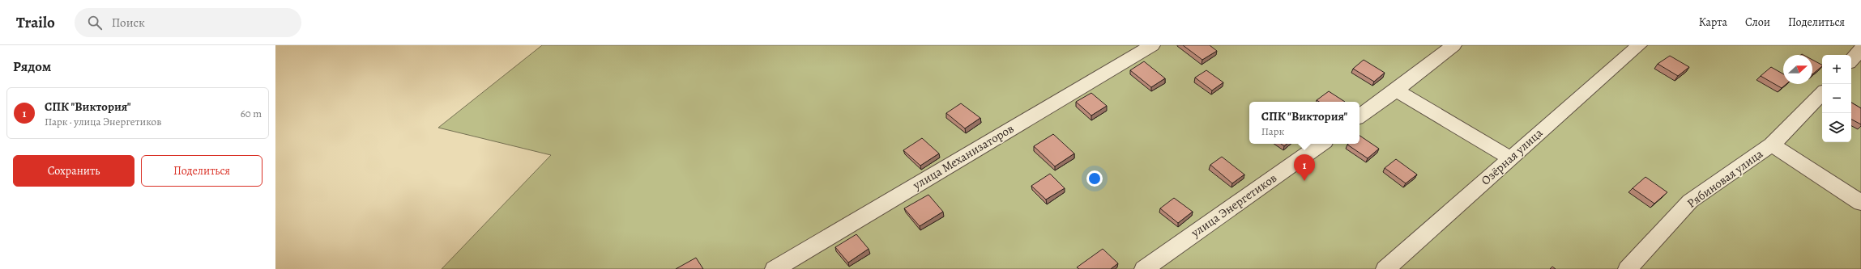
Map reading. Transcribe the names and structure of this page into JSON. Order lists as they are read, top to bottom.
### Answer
{
  "streets": {
    "street": [
      "улица Механизаторов",
      "Озёрная улица",
      "Рябиновая улица",
      "улица Энергетиков"
    ]
  },
  "north": "right",
  "page": {
    "header": "Trailo",
    "search": "Поиск",
    "nav": ["Карта", "Слои", "Поделиться"],
    "heading": "Рядом",
    "map_buttons": ["+", "−"],
    "list": [
      {
        "mark": "1",
        "name": "СПК \"Виктория\"",
        "note": "Парк · улица Энергетиков",
        "value": "60 m"
      }
    ],
    "popup": ["СПК \"Виктория\"", "Парк"],
    "buttons": ["Сохранить", "Поделиться"],
    "pins": "1"
  }
}
